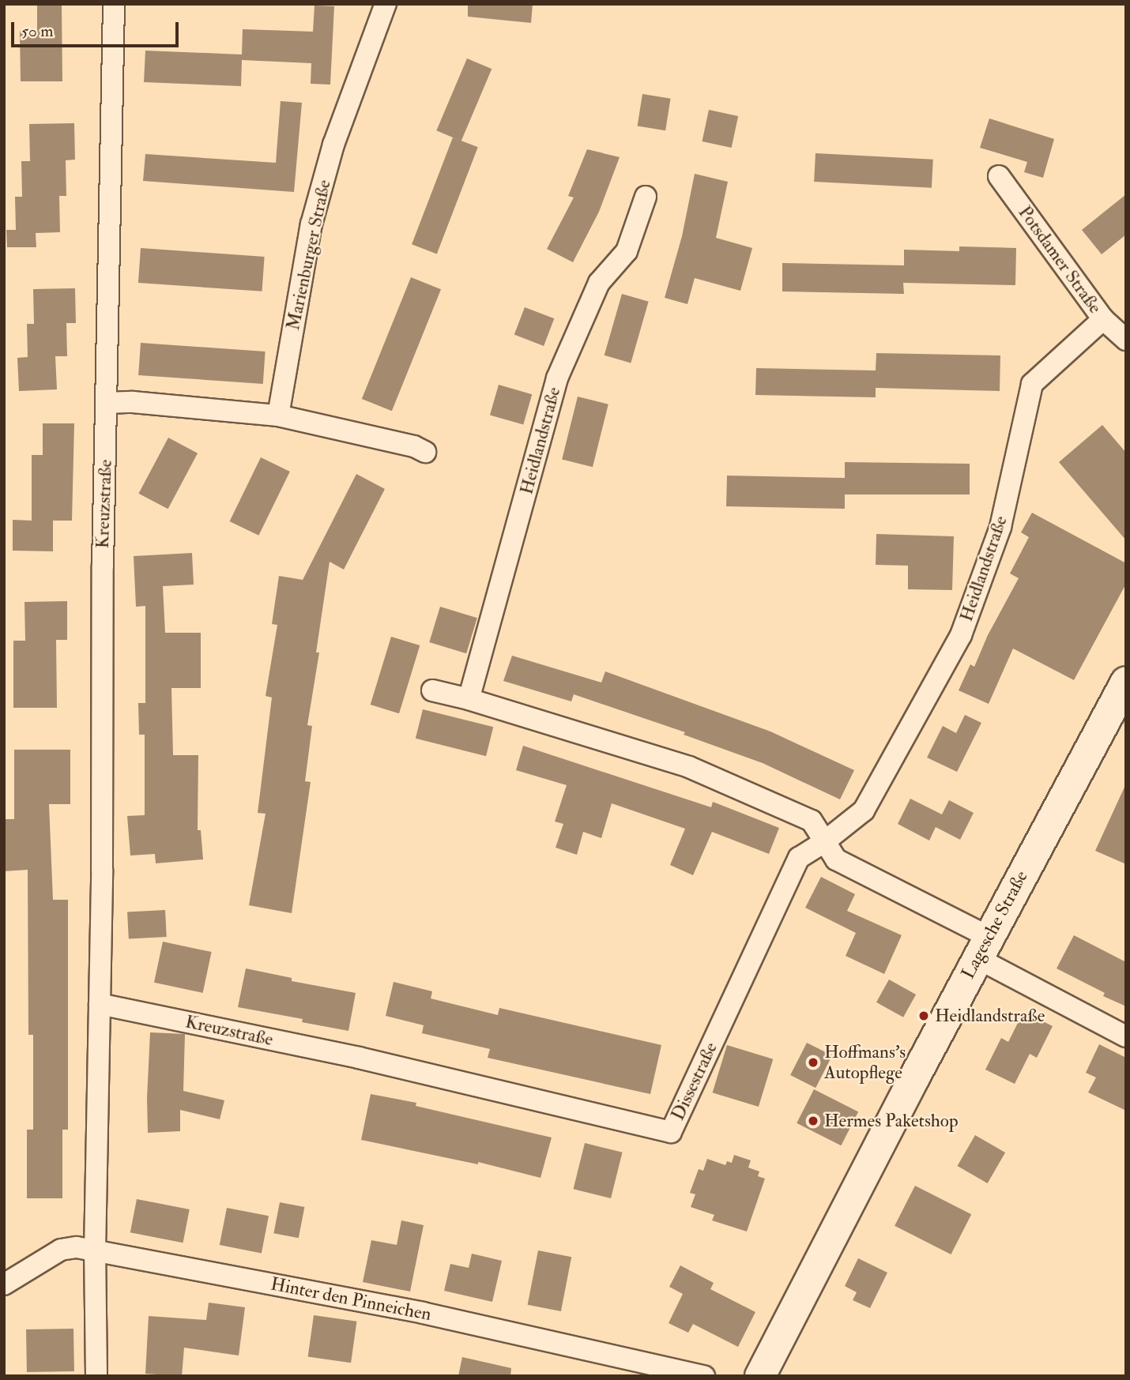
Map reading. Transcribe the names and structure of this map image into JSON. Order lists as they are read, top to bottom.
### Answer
{
  "streets": {
    "street": [
      "Marienburger Straße",
      "Potsdamer Straße",
      "Heidlandstraße",
      "Kreuzstraße",
      "Lagesche Straße",
      "Dissestraße",
      "Hinter den Pinneichen"
    ]
  },
  "crossings": [
    ["Potsdamer Straße", "Heidlandstraße"],
    ["Heidlandstraße", "Dissestraße"],
    ["Kreuzstraße", "Dissestraße"],
    ["Kreuzstraße", "Hinter den Pinneichen"]
  ],
  "places": ["Heidlandstraße", "Hoffmans's Autopflege", "Hermes Paketshop"],
  "scale_bar": "50 m"
}
